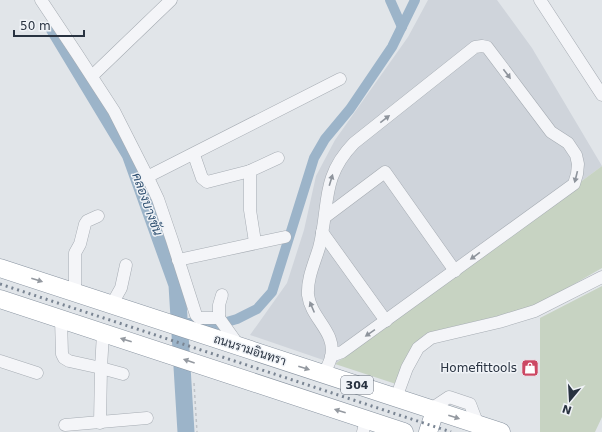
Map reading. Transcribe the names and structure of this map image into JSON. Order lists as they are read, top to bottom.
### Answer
{
  "streets": {
    "highway": ["ถนนรามอินทรา", "304"]
  },
  "water": ["คลองบางชัน"],
  "places": {
    "shop": ["Homefittools"]
  },
  "scale_bar": "50 m",
  "north": "bottom"
}
